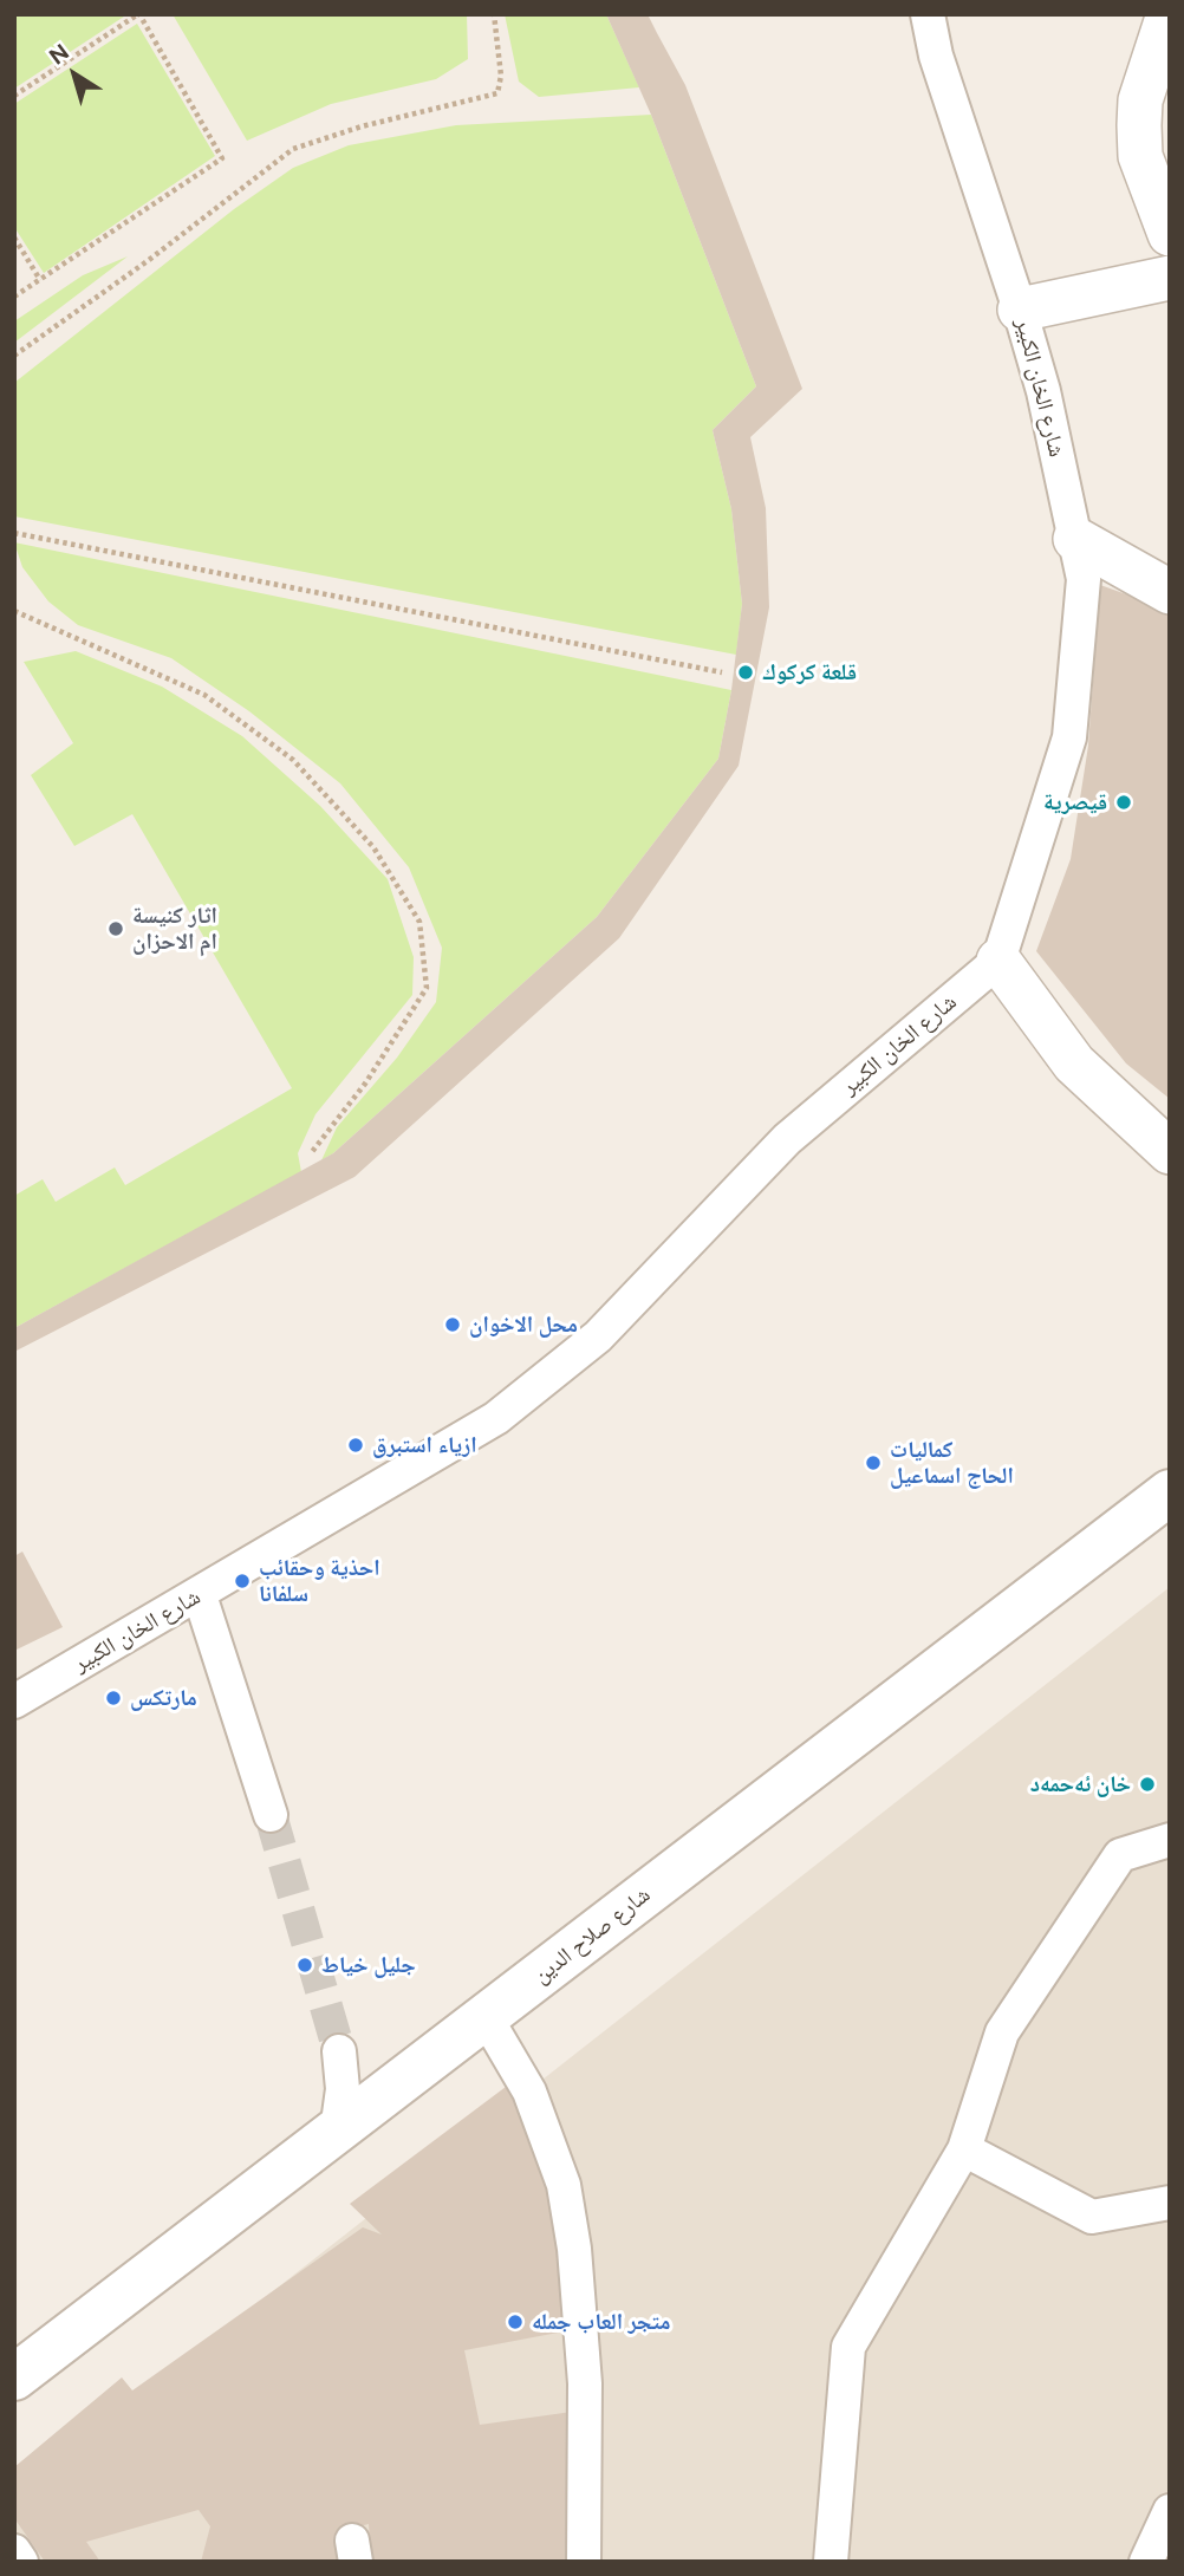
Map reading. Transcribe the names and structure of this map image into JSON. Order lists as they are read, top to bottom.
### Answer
{
  "streets": {
    "street": ["شارع الخان الكبير", "شارع صلاح الدين"]
  },
  "places": [
    "قلعة كركوك",
    "قيصرية",
    "اثار كنيسة ام الاحزان",
    "محل الاخوان",
    "ازياء استبرق",
    "كماليات الحاج اسماعيل",
    "احذية وحقائب سلفانا",
    "مارتكس",
    "خان ئەحمەد",
    "جليل خياط",
    "متجر العاب جمله"
  ],
  "north": "top left"
}
